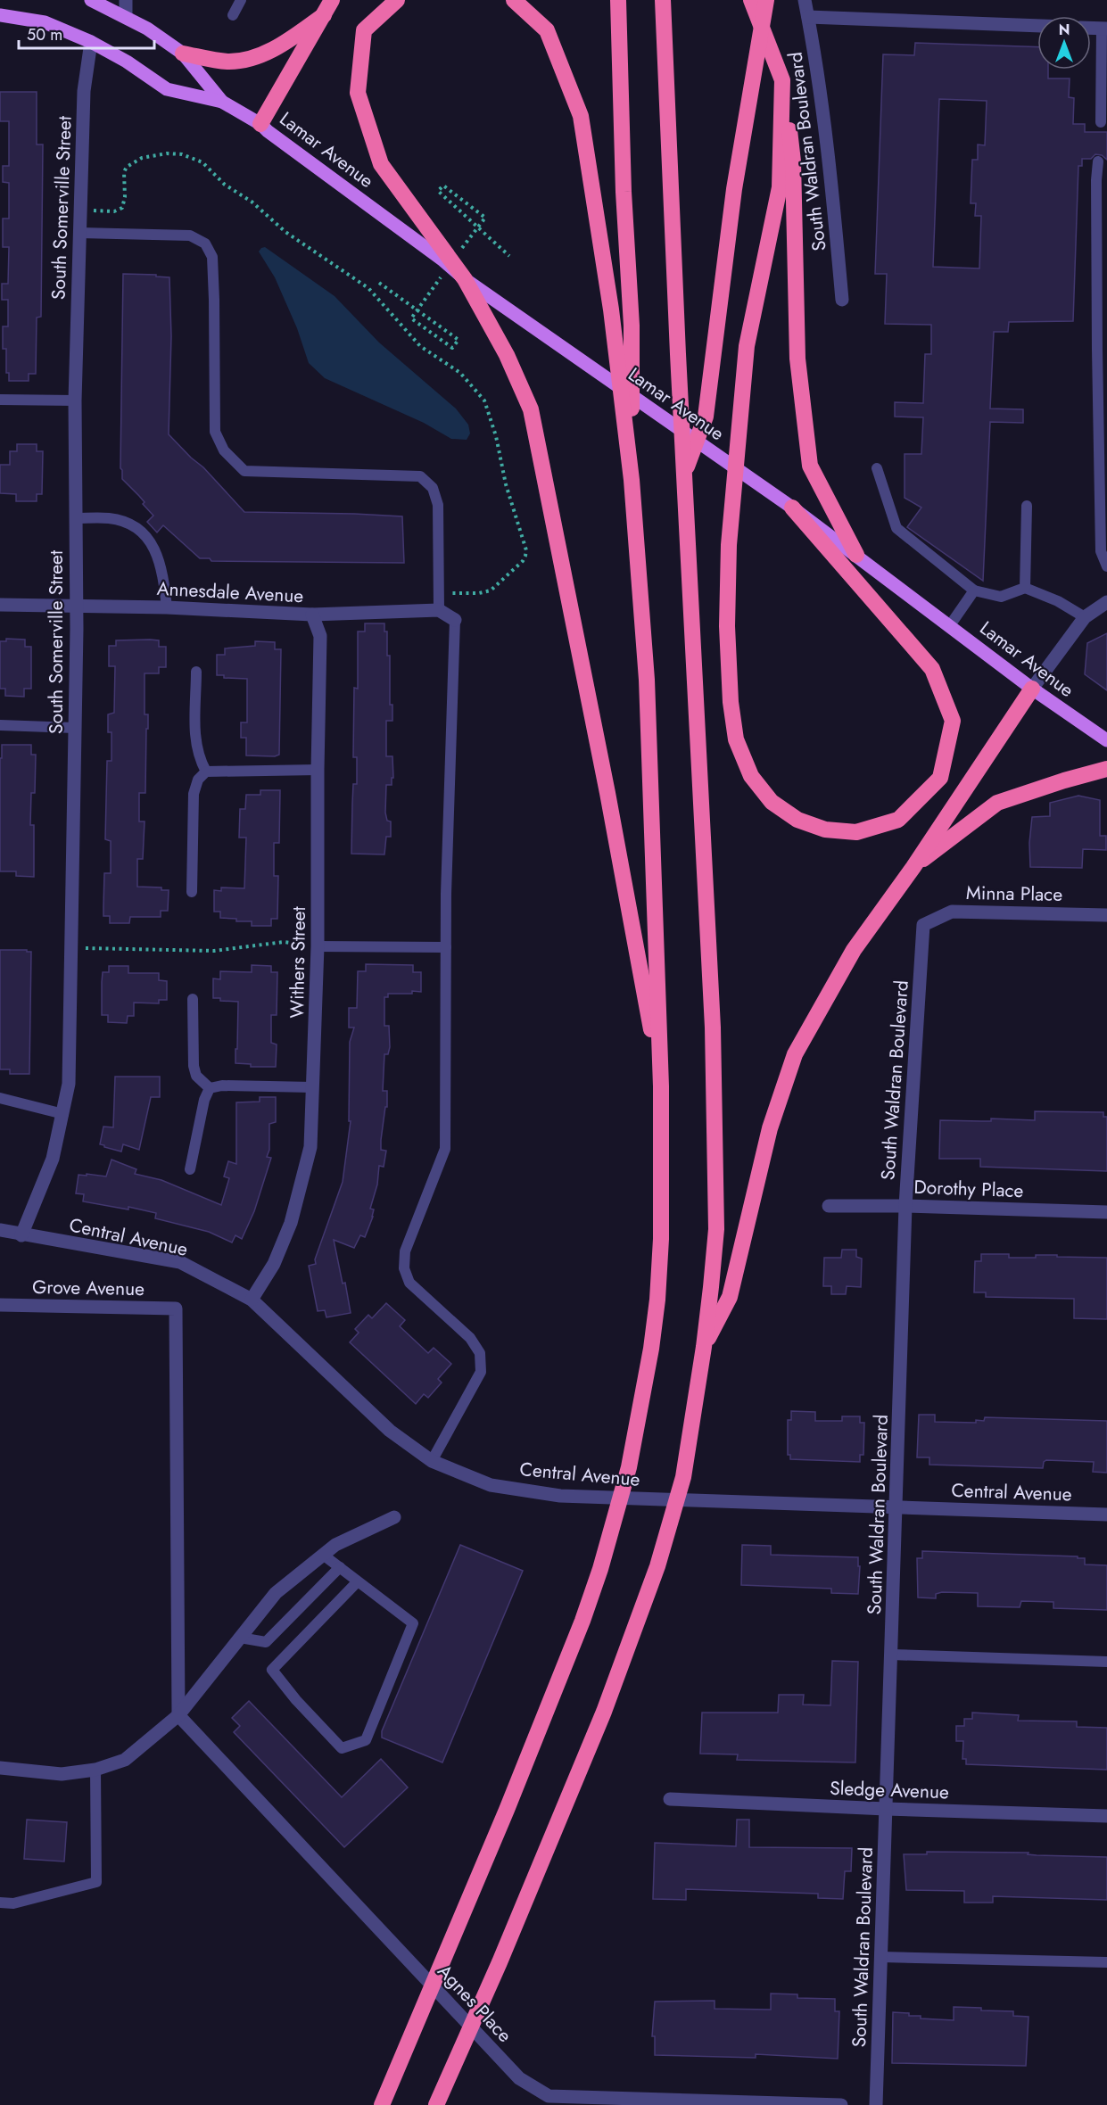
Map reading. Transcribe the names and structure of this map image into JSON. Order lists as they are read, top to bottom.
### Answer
{
  "streets": {
    "main road": ["Lamar Avenue"],
    "street": [
      "South Waldran Boulevard",
      "South Somerville Street",
      "Annesdale Avenue",
      "Minna Place",
      "Withers Street",
      "Dorothy Place",
      "Central Avenue",
      "Grove Avenue",
      "Sledge Avenue",
      "Agnes Place"
    ]
  },
  "crossings": [
    ["South Waldran Boulevard", "Minna Place"],
    ["South Waldran Boulevard", "Dorothy Place"],
    ["South Waldran Boulevard", "Central Avenue"],
    ["South Waldran Boulevard", "Sledge Avenue"],
    ["South Somerville Street", "Annesdale Avenue"],
    ["South Somerville Street", "Central Avenue"],
    ["Annesdale Avenue", "Withers Street"],
    ["Withers Street", "Central Avenue"],
    ["Grove Avenue", "Agnes Place"]
  ],
  "scale_bar": "50 m",
  "north": "top"
}
